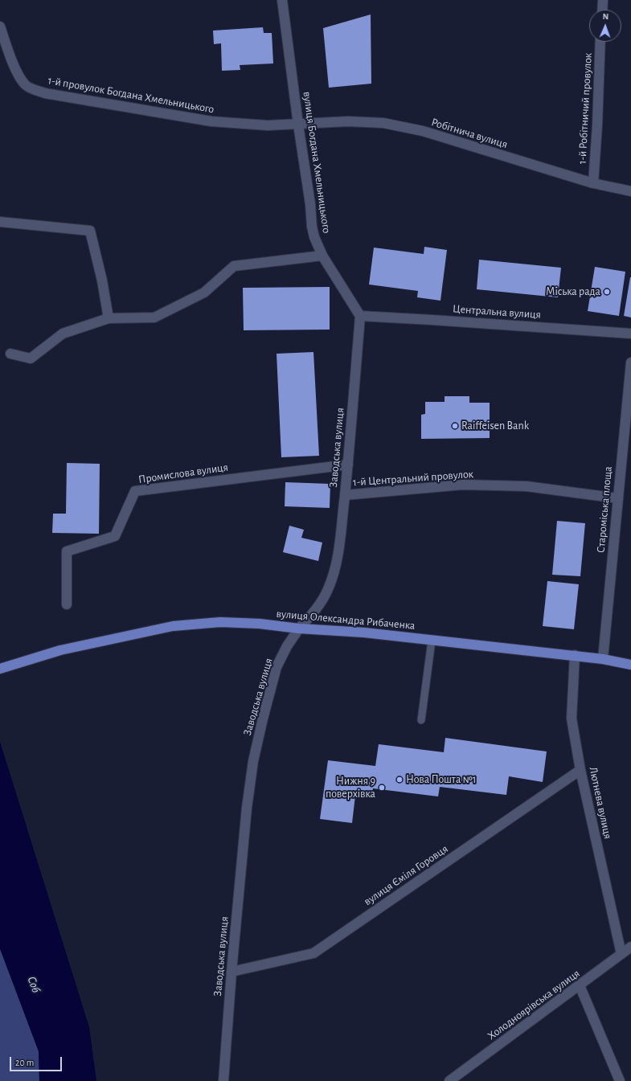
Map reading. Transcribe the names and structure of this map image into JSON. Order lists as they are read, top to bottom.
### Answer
{
  "streets": {
    "highway": ["вулиця Олександра Рибаченка"],
    "street": [
      "1-й провулок Богдана Хмельницького",
      "1-й Робітничий провулок",
      "Робітнича вулиця",
      "вулиця Богдана Хмельницького",
      "Центральна вулиця",
      "Заводська вулиця",
      "Промислова вулиця",
      "1-й Центральний провулок",
      "Староміська площа",
      "Лютнева вулиця",
      "вулиця Єміля Горовця",
      "Холодноярівська вулиця"
    ]
  },
  "crossings": [
    ["1-й провулок Богдана Хмельницького", "Робітнича вулиця"],
    ["1-й провулок Богдана Хмельницького", "вулиця Богдана Хмельницького"],
    ["1-й Робітничий провулок", "Робітнича вулиця"],
    ["Робітнича вулиця", "вулиця Богдана Хмельницького"],
    ["вулиця Богдана Хмельницького", "Центральна вулиця"],
    ["вулиця Богдана Хмельницького", "Заводська вулиця"],
    ["Центральна вулиця", "Заводська вулиця"],
    ["Заводська вулиця", "Промислова вулиця"],
    ["Заводська вулиця", "1-й Центральний провулок"],
    ["Заводська вулиця", "вулиця Олександра Рибаченка"],
    ["Заводська вулиця", "вулиця Єміля Горовця"],
    ["1-й Центральний провулок", "Староміська площа"],
    ["Староміська площа", "вулиця Олександра Рибаченка"],
    ["вулиця Олександра Рибаченка", "Лютнева вулиця"],
    ["Лютнева вулиця", "вулиця Єміля Горовця"],
    ["Лютнева вулиця", "Холодноярівська вулиця"]
  ],
  "water": ["Соб"],
  "places": [
    "Міська рада",
    "Raiffeisen Bank",
    "Нова Пошта №1",
    "Нижня 9 поверхівка"
  ],
  "scale_bar": "20 m",
  "north": "top"
}
